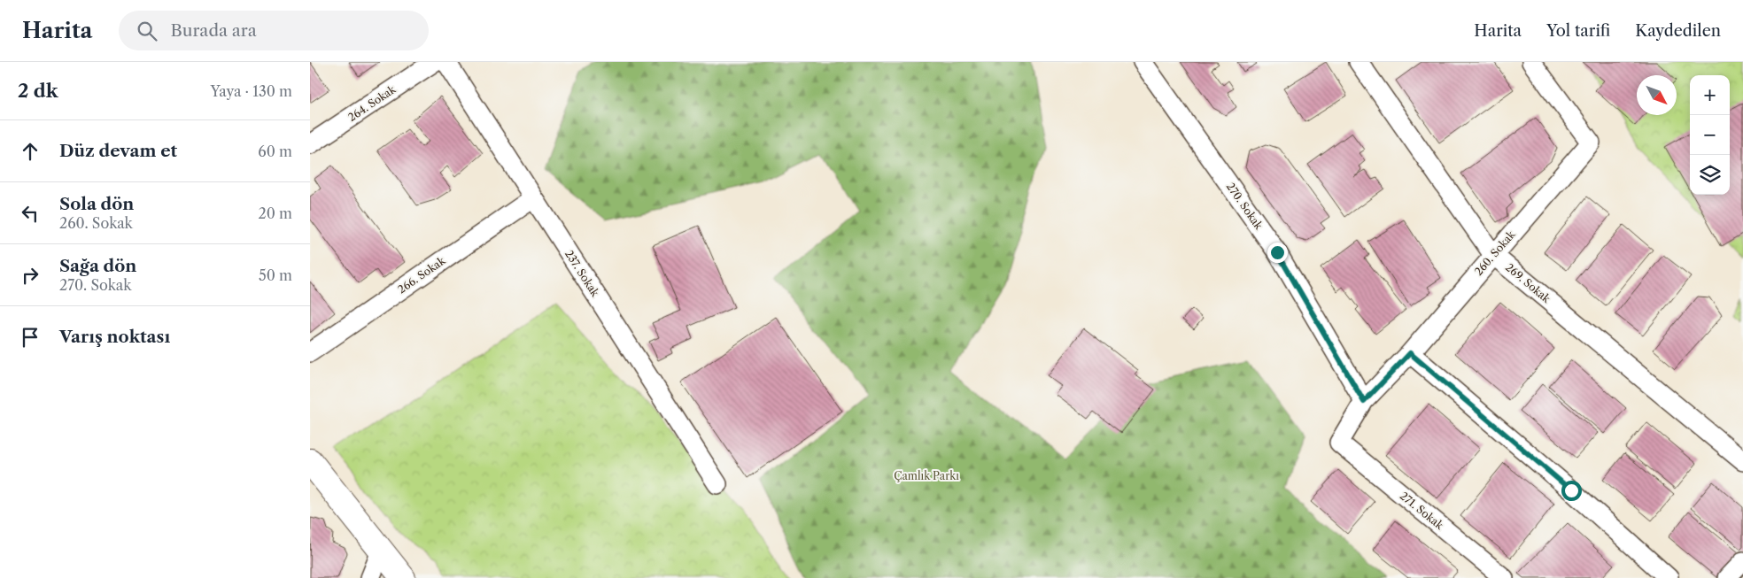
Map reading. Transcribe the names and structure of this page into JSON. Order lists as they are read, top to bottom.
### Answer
{
  "streets": {
    "street": [
      "264. Sokak",
      "270. Sokak",
      "260. Sokak",
      "237. Sokak",
      "266. Sokak",
      "269. Sokak",
      "271. Sokak"
    ]
  },
  "crossings": [
    ["270. Sokak", "260. Sokak"],
    ["260. Sokak", "269. Sokak"],
    ["260. Sokak", "271. Sokak"],
    ["237. Sokak", "266. Sokak"]
  ],
  "parks": ["Çamlık Parkı"],
  "north": "bottom right",
  "page": {
    "header": "Harita",
    "search": "Burada ara",
    "nav": ["Harita", "Yol tarifi", "Kaydedilen"],
    "heading": ["2 dk", "Yaya · 130 m"],
    "map_buttons": ["+", "−"],
    "list": [
      ["Düz devam et", "60 m"],
      ["Sola dön", "260. Sokak", "20 m"],
      ["Sağa dön", "270. Sokak", "50 m"],
      "Varış noktası"
    ]
  }
}
